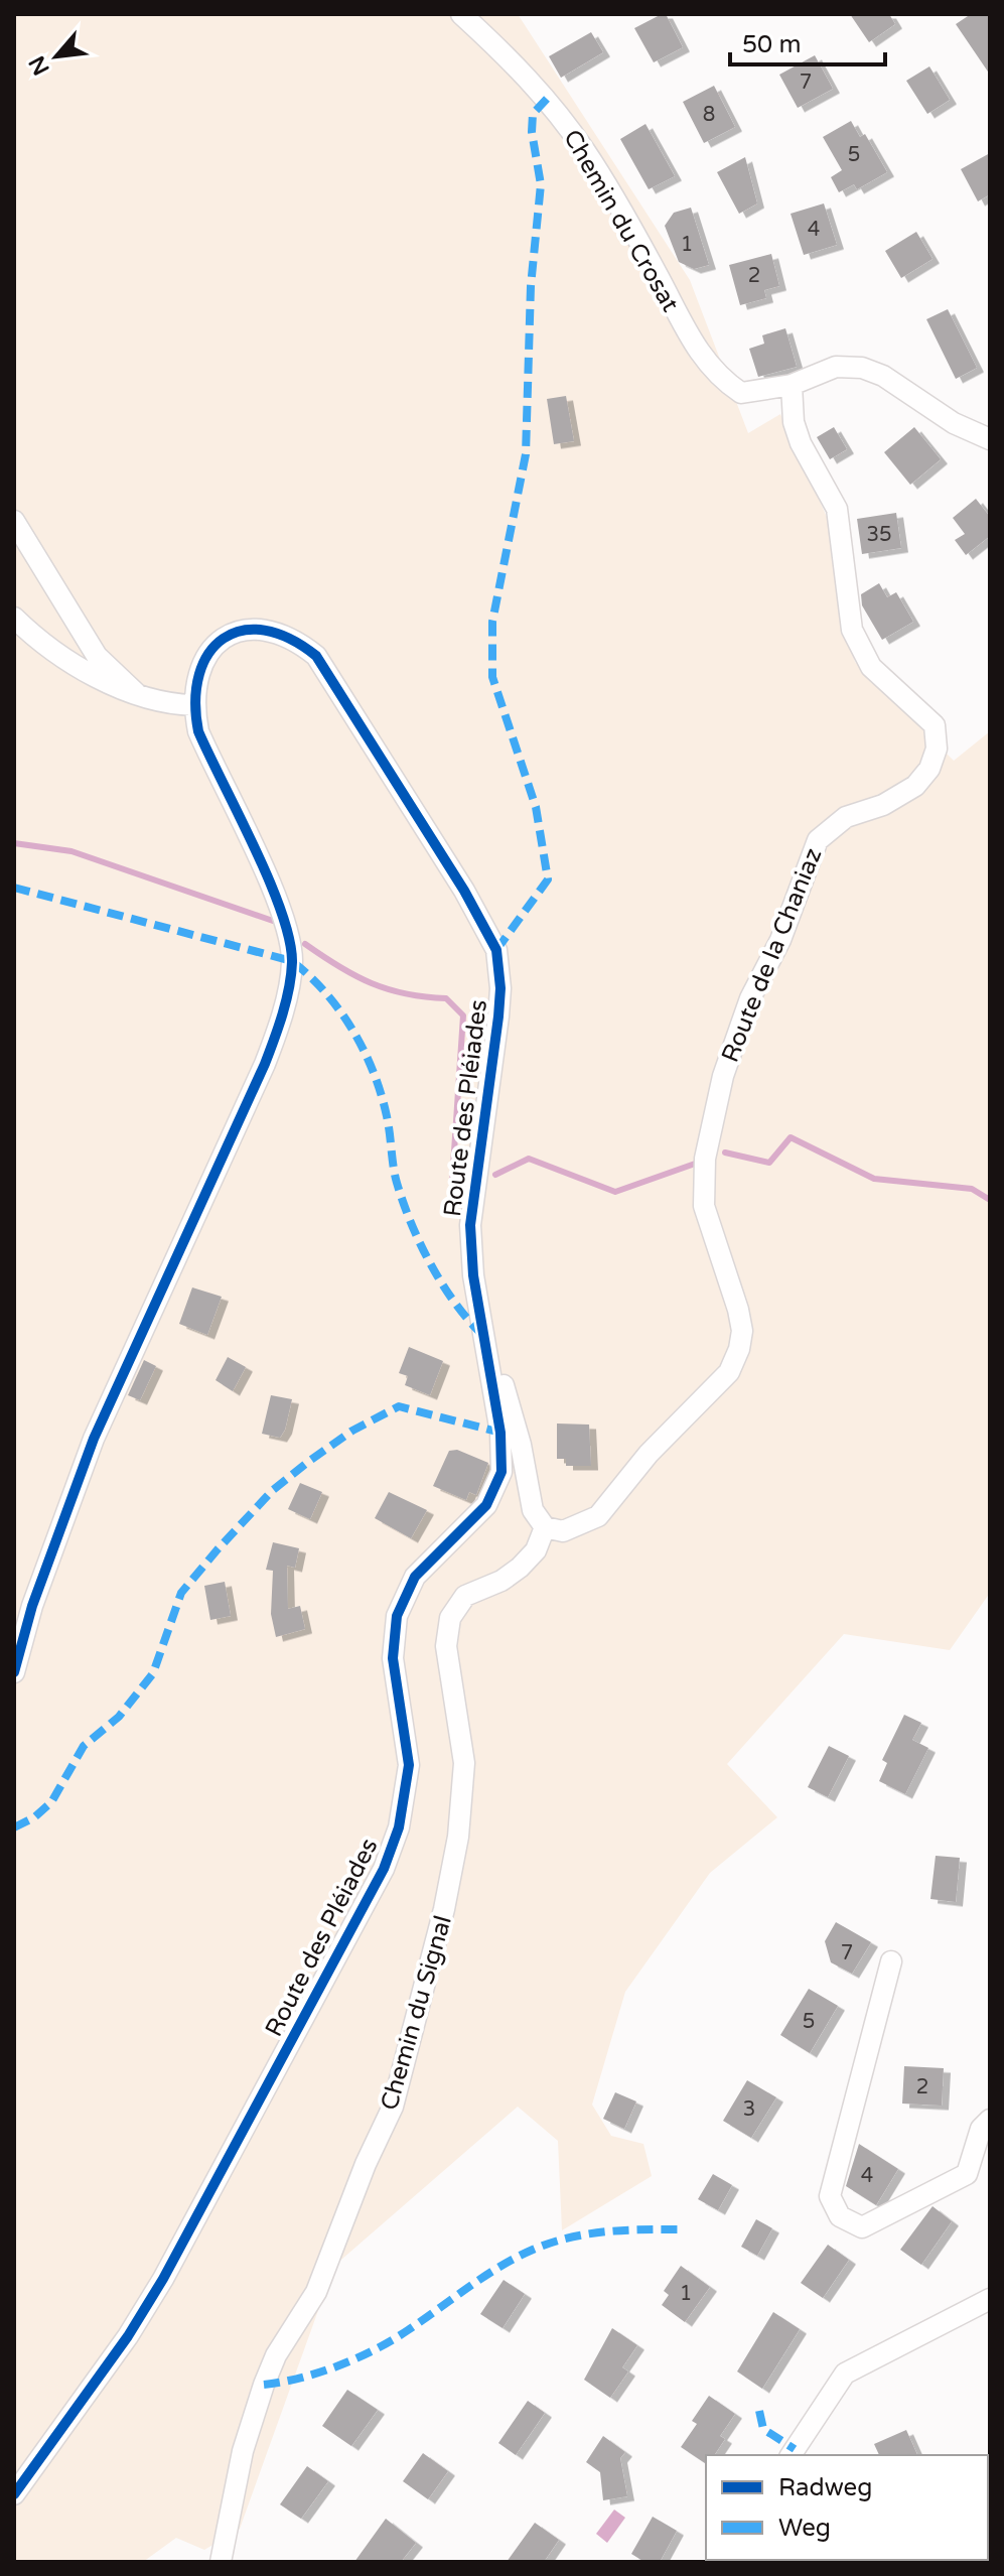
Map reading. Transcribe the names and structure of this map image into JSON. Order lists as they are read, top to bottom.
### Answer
{
  "streets": {
    "street": [
      "Chemin du Crosat",
      "Route de la Chaniaz",
      "Route des Pléiades",
      "Chemin du Signal"
    ]
  },
  "crossings": [
    ["Chemin du Crosat", "Route de la Chaniaz"],
    ["Route de la Chaniaz", "Chemin du Signal"]
  ],
  "house_numbers": [
    "7",
    "8",
    "5",
    "4",
    "1",
    "2",
    "35",
    "7",
    "5",
    "2",
    "3",
    "4",
    "1"
  ],
  "legend": ["Radweg", "Weg"],
  "scale_bar": "50 m",
  "north": "bottom left"
}
